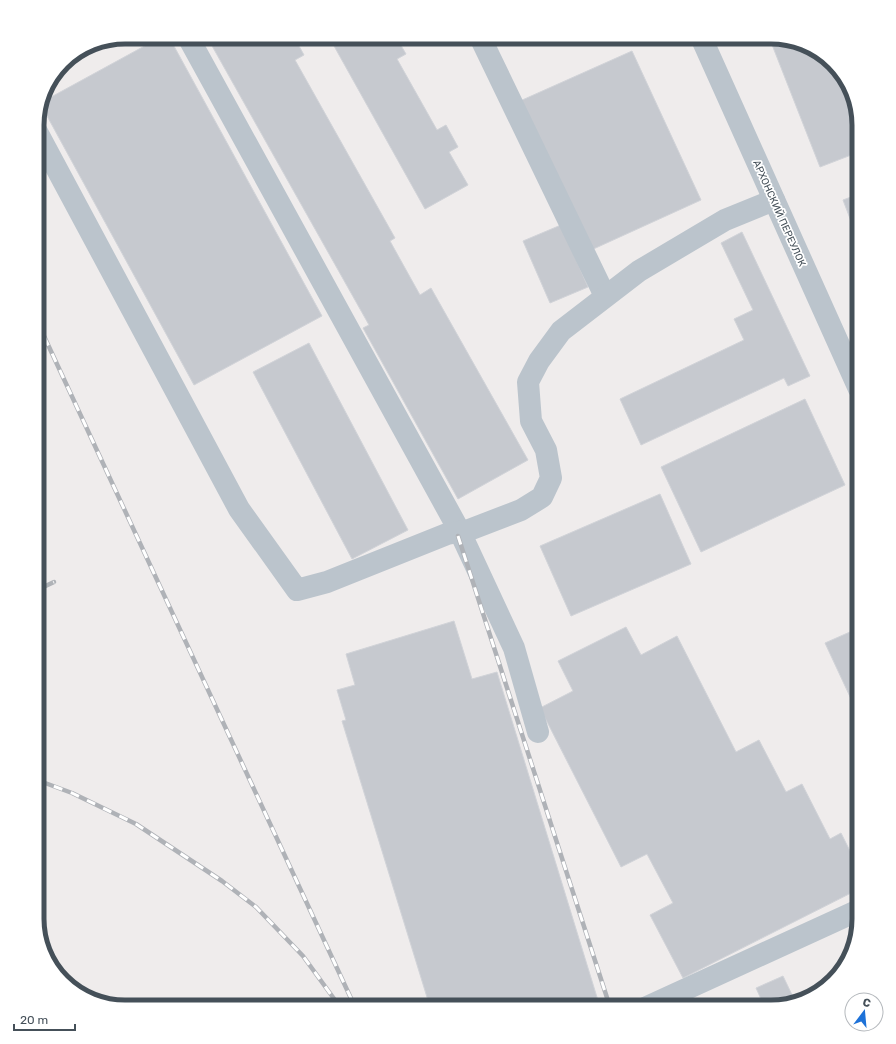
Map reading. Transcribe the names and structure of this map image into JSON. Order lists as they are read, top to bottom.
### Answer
{
  "streets": {
    "street": ["АРХОНСКИЙ ПЕРЕУЛОК"]
  },
  "scale_bar": "20 m",
  "north": "top"
}
